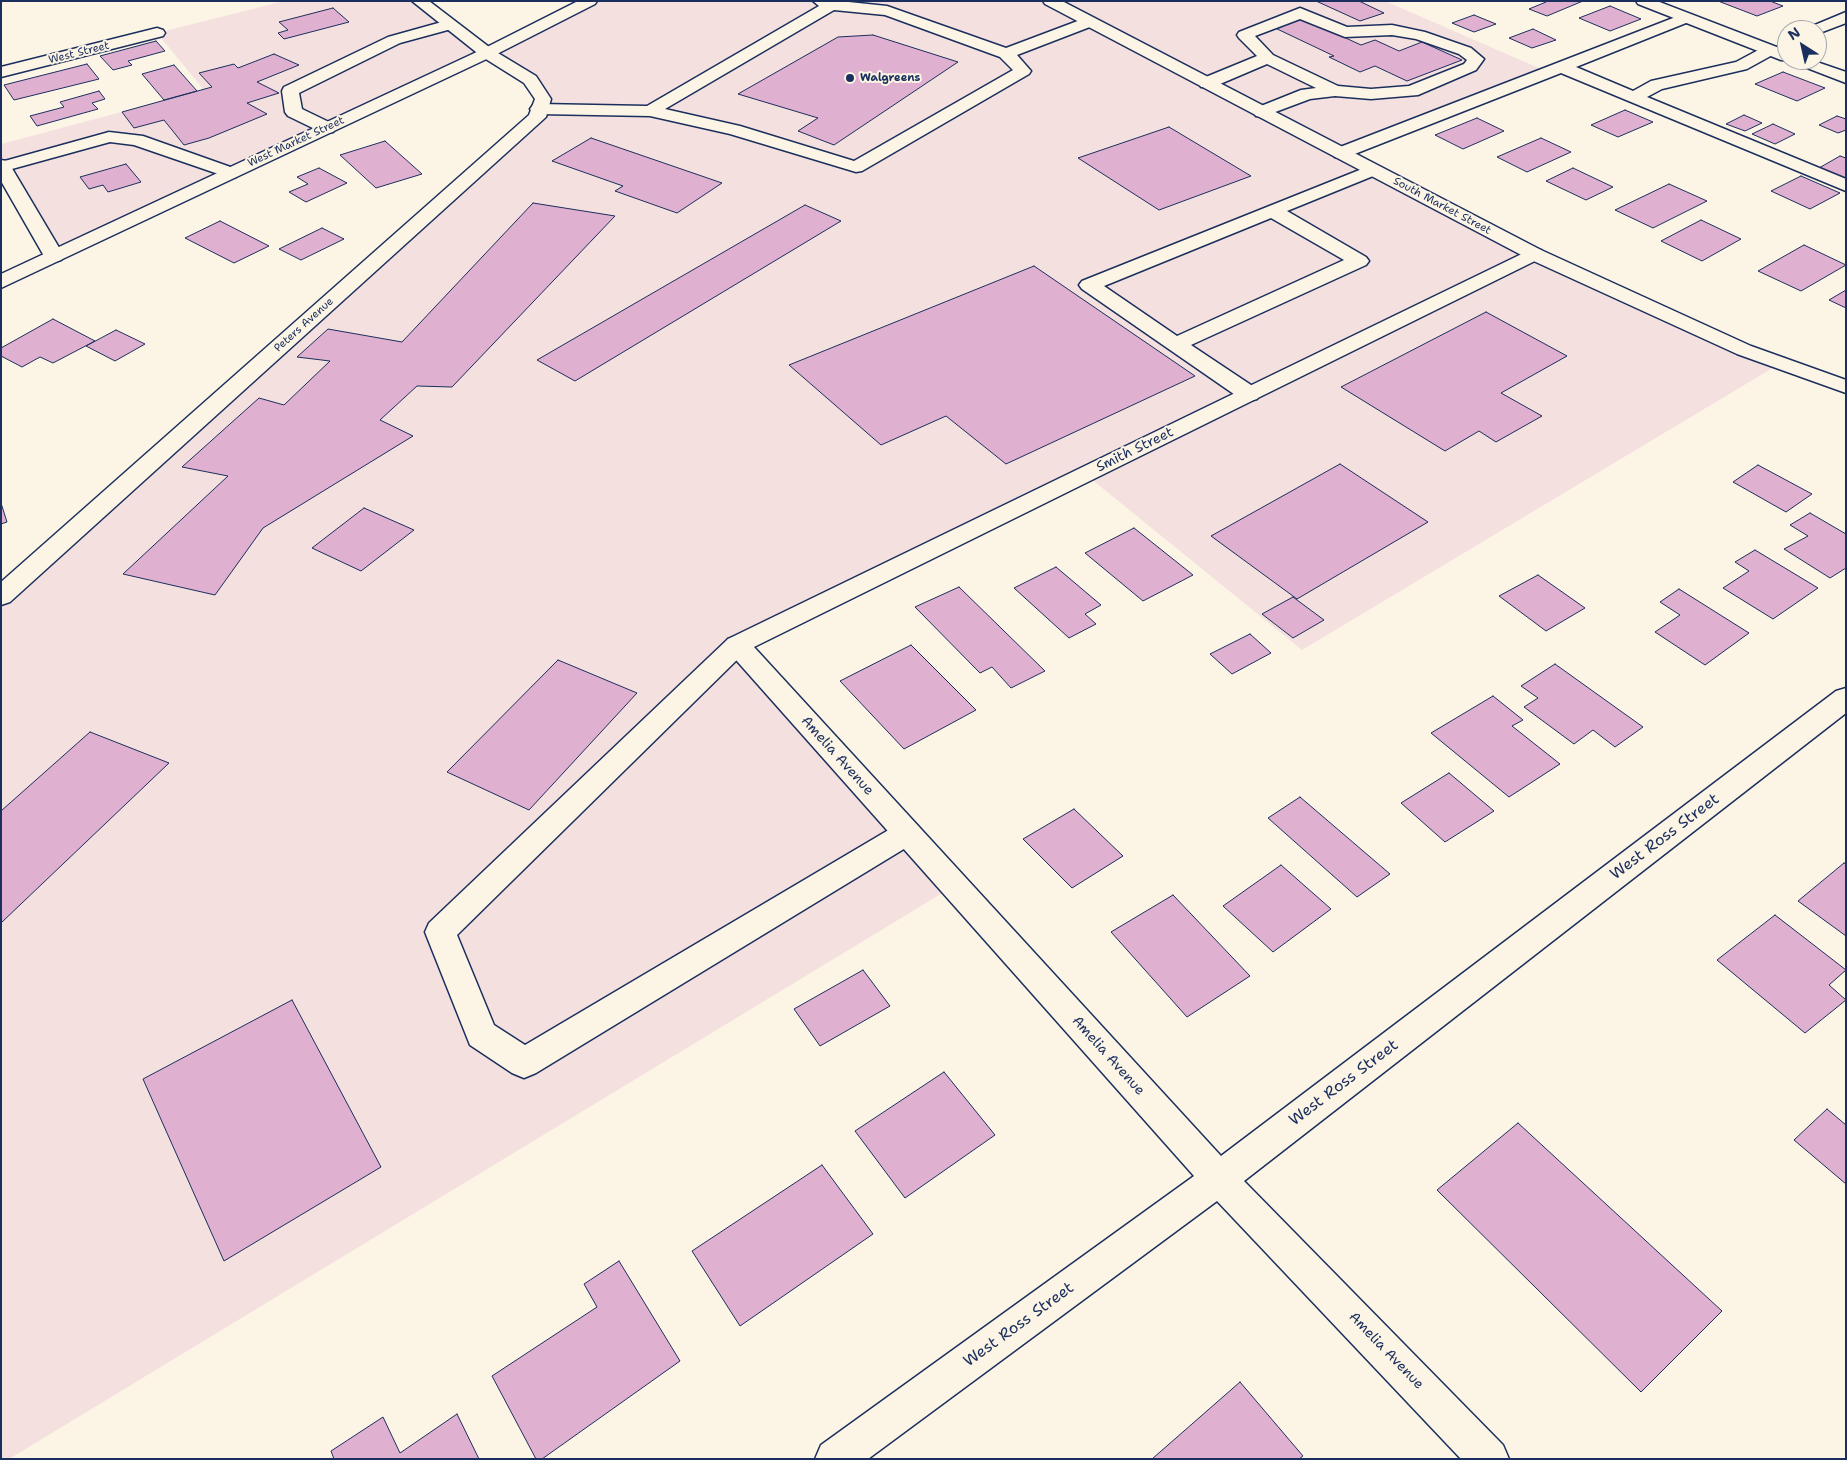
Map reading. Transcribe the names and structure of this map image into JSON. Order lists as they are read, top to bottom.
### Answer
{
  "streets": {
    "street": [
      "West Street",
      "West Market Street",
      "South Market Street",
      "Peters Avenue",
      "Smith Street",
      "Amelia Avenue",
      "West Ross Street"
    ]
  },
  "crossings": [
    ["South Market Street", "Smith Street"],
    ["Smith Street", "Amelia Avenue"],
    ["Amelia Avenue", "West Ross Street"]
  ],
  "places": ["Walgreens"],
  "north": "top left"
}
